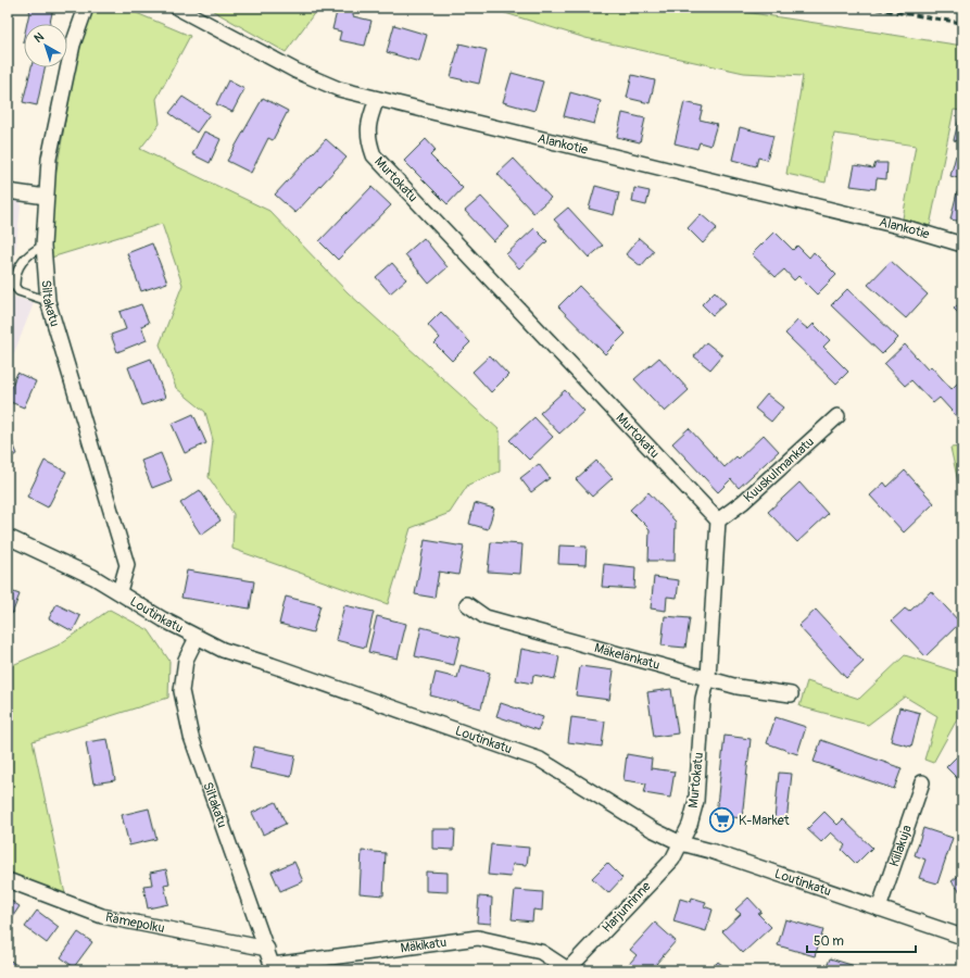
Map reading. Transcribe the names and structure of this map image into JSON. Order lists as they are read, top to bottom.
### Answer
{
  "streets": {
    "street": [
      "Alankotie",
      "Murtokatu",
      "Siltakatu",
      "Kuuskulmankatu",
      "Loutinkatu",
      "Mäkelänkatu",
      "Kiilakuja",
      "Harjunrinne",
      "Rämepolku",
      "Mäkikatu"
    ]
  },
  "crossings": [
    ["Alankotie", "Murtokatu"],
    ["Murtokatu", "Kuuskulmankatu"],
    ["Murtokatu", "Loutinkatu"],
    ["Murtokatu", "Mäkelänkatu"],
    ["Murtokatu", "Harjunrinne"],
    ["Siltakatu", "Loutinkatu"],
    ["Siltakatu", "Rämepolku"],
    ["Siltakatu", "Mäkikatu"],
    ["Loutinkatu", "Kiilakuja"],
    ["Loutinkatu", "Harjunrinne"],
    ["Harjunrinne", "Mäkikatu"]
  ],
  "places": {
    "supermarket": ["K-Market"]
  },
  "scale_bar": "50 m",
  "north": "top left"
}
